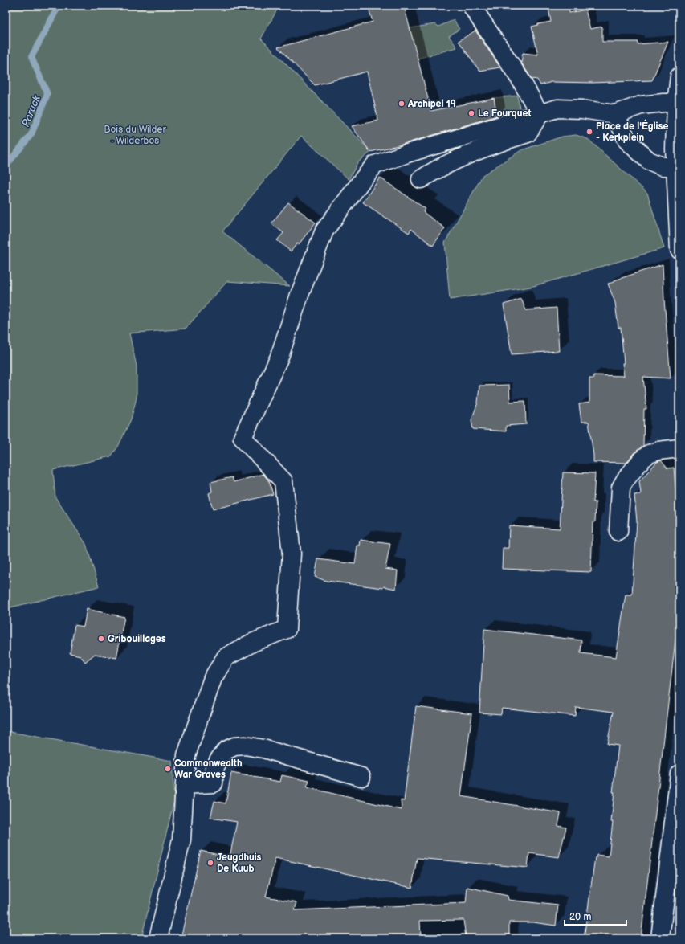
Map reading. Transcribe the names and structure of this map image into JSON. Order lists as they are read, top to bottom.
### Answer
{
  "water": ["Paruck"],
  "parks": ["Bois du Wilder - Wilderbos"],
  "places": [
    "Archipel 19",
    "Le Fourquet",
    "Place de l'Église - Kerkplein",
    "Gribouillages",
    "Commonwealth War Graves",
    "Jeugdhuis De Kuub"
  ],
  "scale_bar": "20 m"
}
